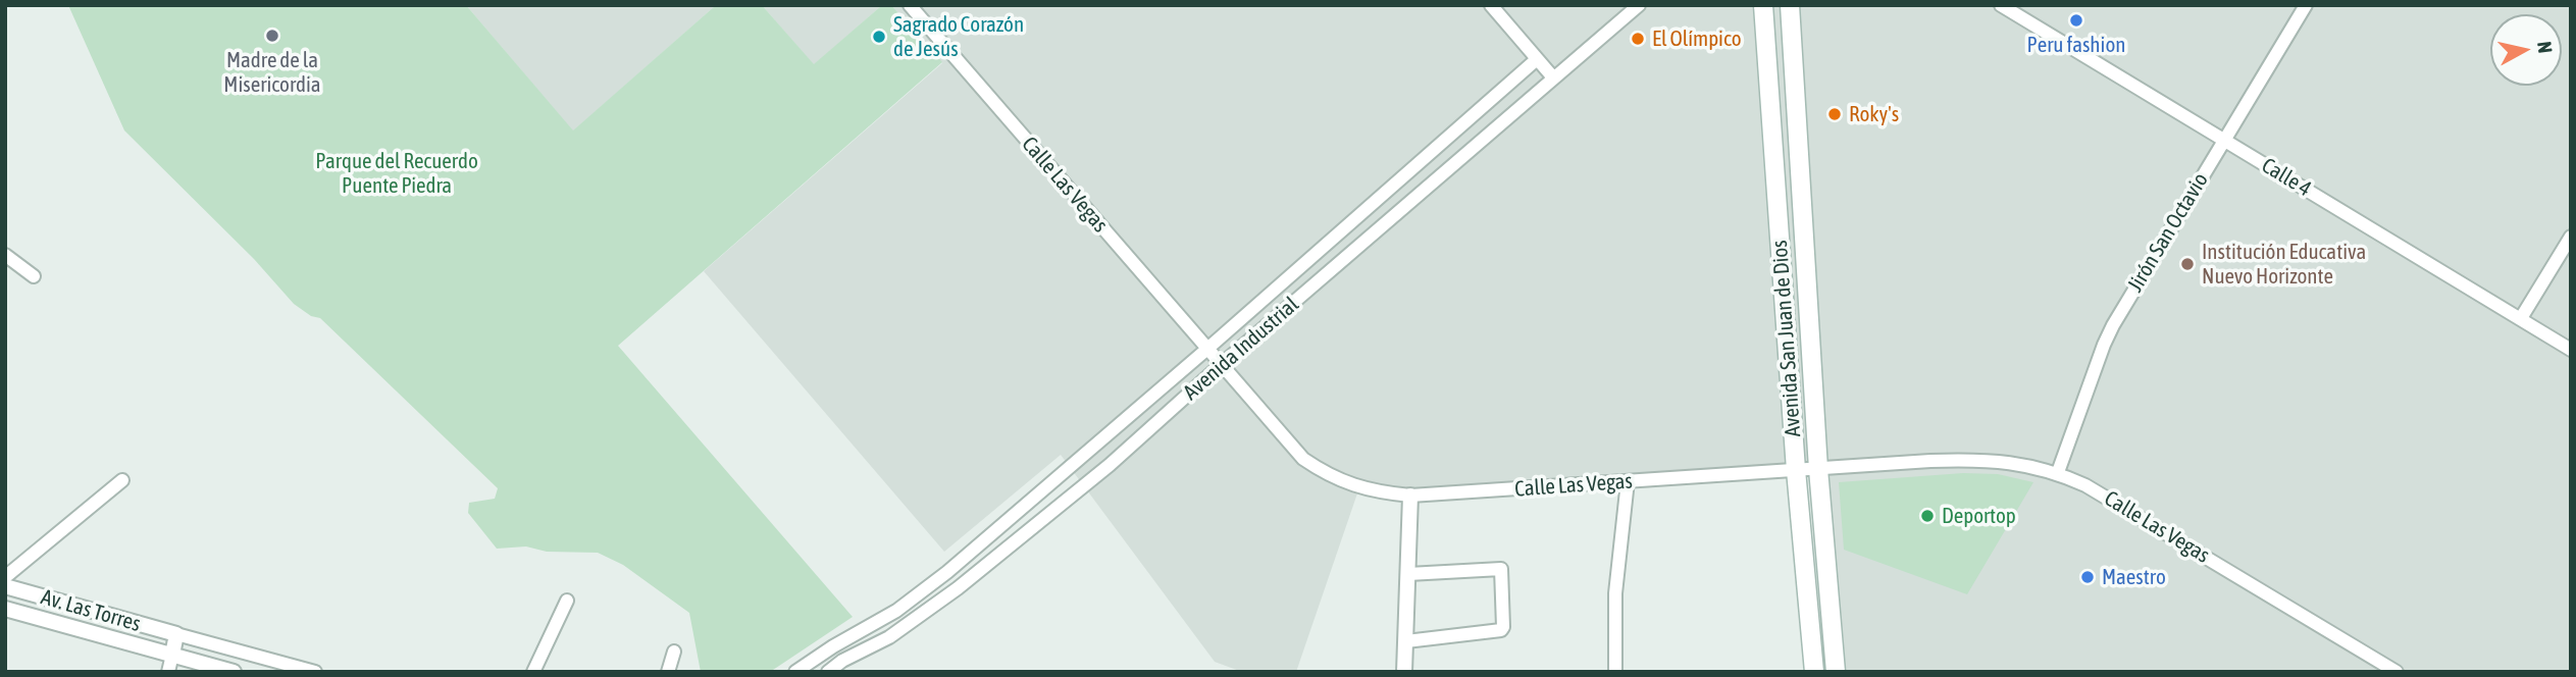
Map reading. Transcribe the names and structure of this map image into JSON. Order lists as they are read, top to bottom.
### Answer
{
  "streets": {
    "main road": ["Avenida San Juan de Dios"],
    "street": [
      "Calle 4",
      "Calle Las Vegas",
      "Jirón San Octavio",
      "Avenida Industrial",
      "Av. Las Torres"
    ]
  },
  "crossings": [
    ["Calle 4", "Jirón San Octavio"],
    ["Calle Las Vegas", "Jirón San Octavio"],
    ["Calle Las Vegas", "Avenida San Juan de Dios"],
    ["Calle Las Vegas", "Avenida Industrial"]
  ],
  "parks": ["Parque del Recuerdo Puente Piedra"],
  "places": [
    "Peru fashion",
    "Madre de la Misericordia",
    "Sagrado Corazón de Jesús",
    "El Olímpico",
    "Roky's",
    "Institución Educativa Nuevo Horizonte",
    "Deportop",
    "Maestro"
  ],
  "north": "right"
}
